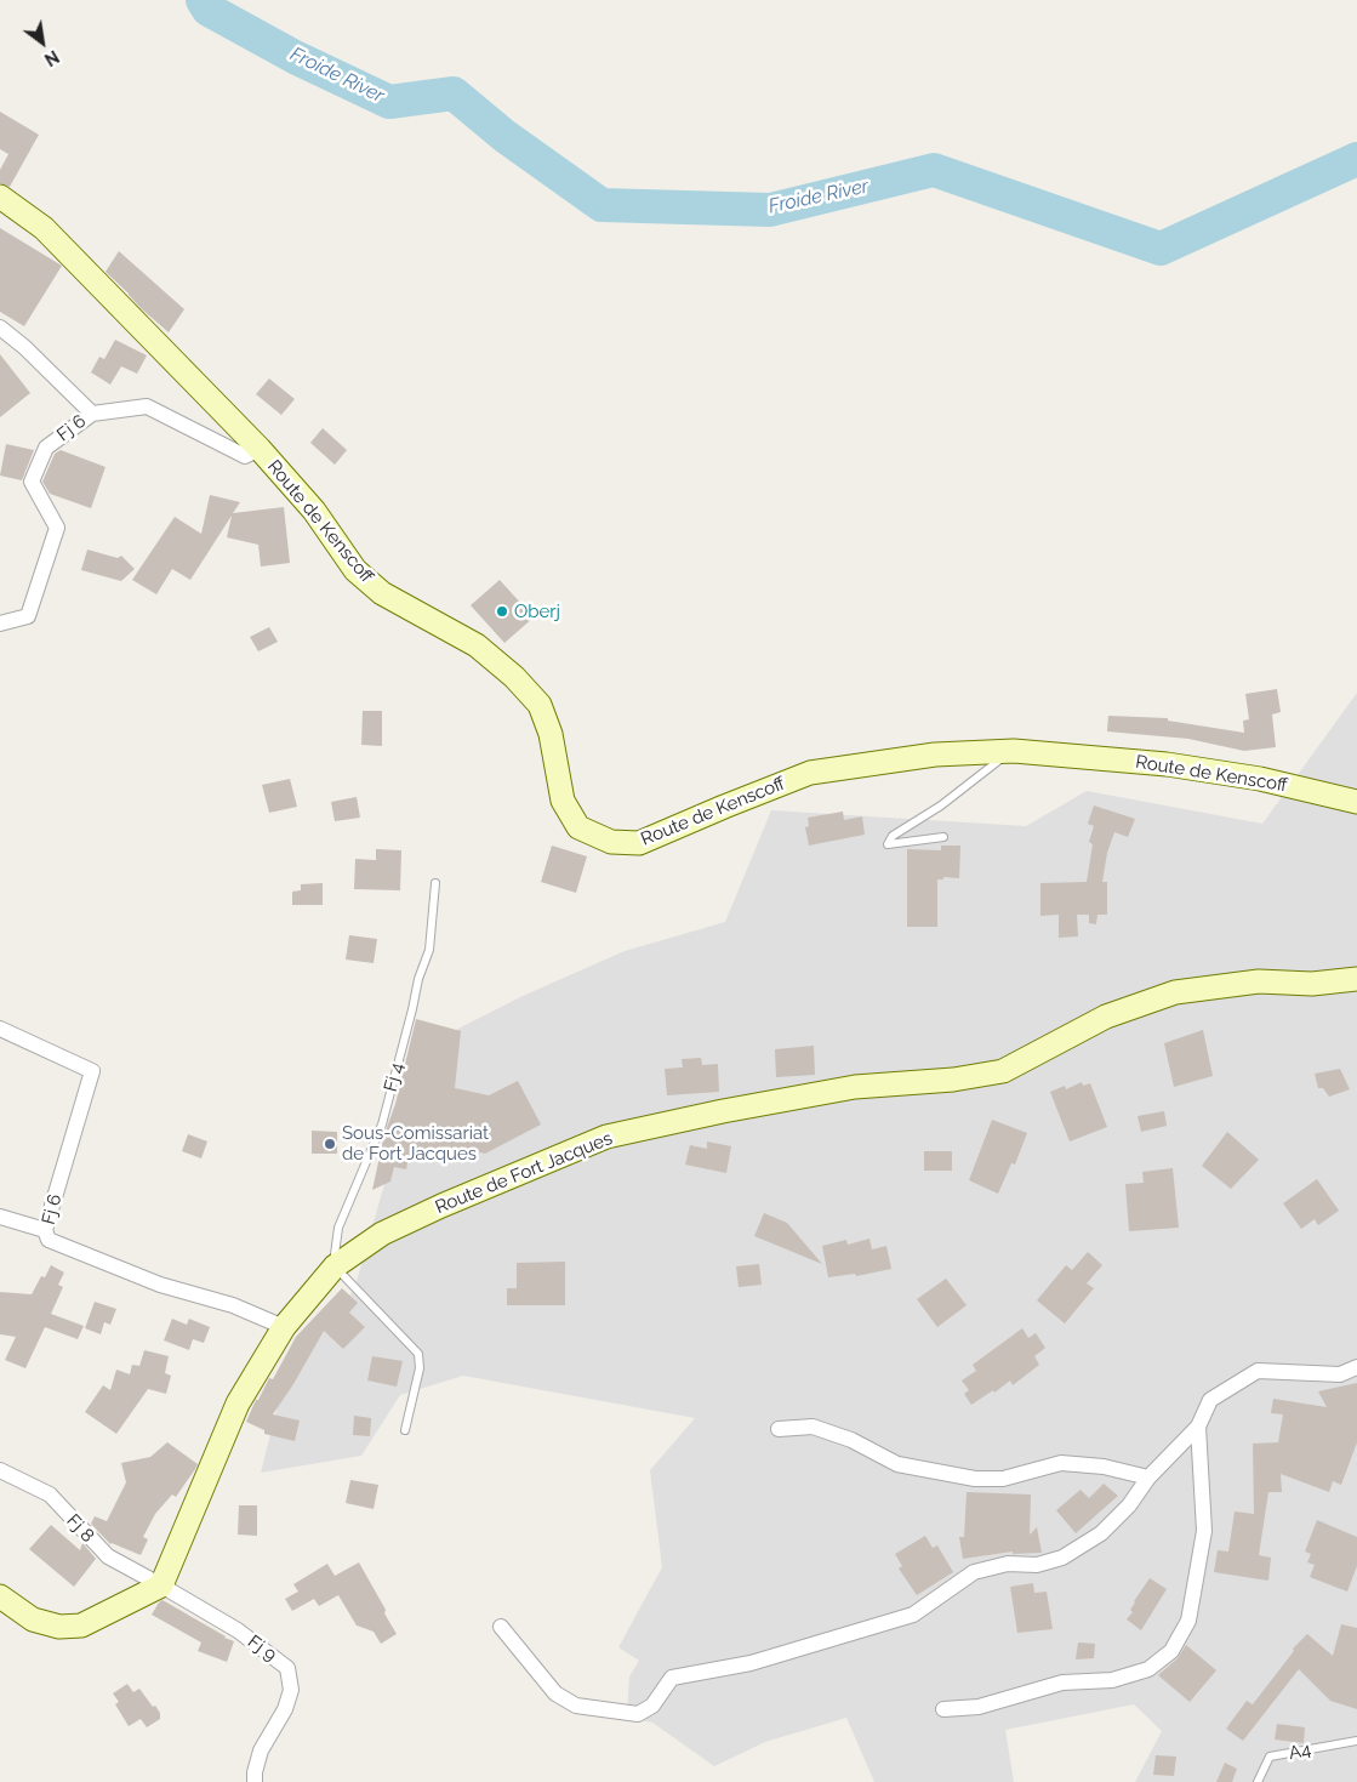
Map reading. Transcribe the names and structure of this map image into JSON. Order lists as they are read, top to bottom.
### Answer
{
  "streets": {
    "main road": ["Route de Kenscoff", "Route de Fort Jacques"],
    "street": ["Fj 6", "Fj 8", "Fj 9"],
    "lane": ["Fj 4", "A4"]
  },
  "crossings": [
    ["Fj 6", "Route de Kenscoff"],
    ["Fj 6", "Route de Fort Jacques"],
    ["Fj 4", "Route de Fort Jacques"],
    ["Route de Fort Jacques", "Fj 8"],
    ["Route de Fort Jacques", "Fj 9"],
    ["Fj 8", "Fj 9"]
  ],
  "water": ["Froide River"],
  "places": ["Oberj", "Sous-Comissariat de Fort Jacques"],
  "north": "bottom right"
}
